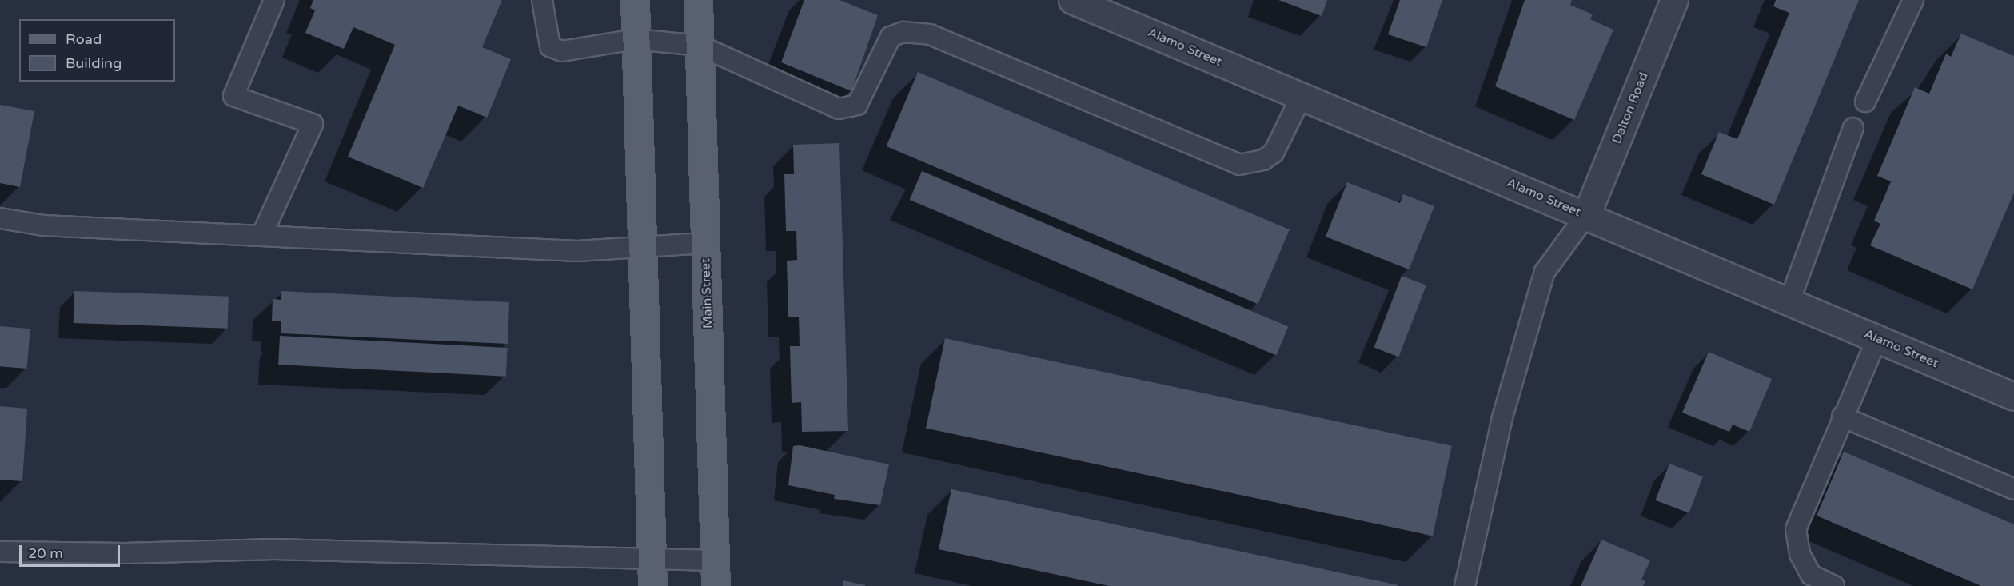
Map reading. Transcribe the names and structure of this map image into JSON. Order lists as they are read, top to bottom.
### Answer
{
  "streets": {
    "main road": ["Main Street"],
    "street": ["Alamo Street", "Dalton Road"]
  },
  "crossings": [
    ["Alamo Street", "Dalton Road"]
  ],
  "legend": ["Road", "Building"],
  "scale_bar": "20 m"
}
